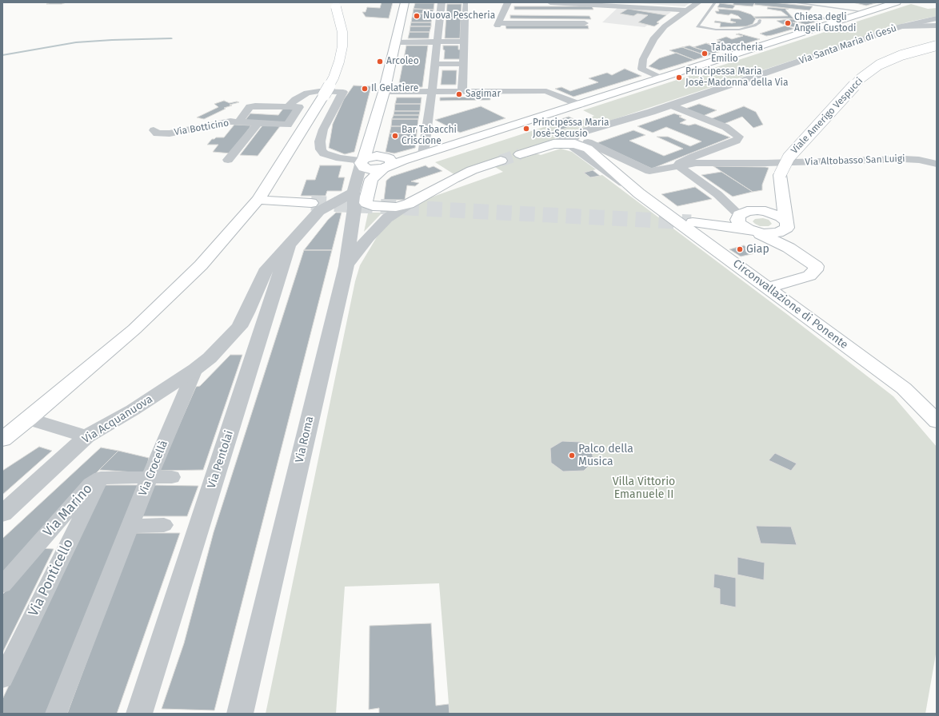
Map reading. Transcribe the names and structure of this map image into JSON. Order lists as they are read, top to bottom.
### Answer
{
  "streets": {
    "main road": ["Viale Amerigo Vespucci", "Circonvallazione di Ponente"],
    "street": [
      "Via Santa Maria di Gesù",
      "Via Botticino",
      "Via Altobasso San Luigi",
      "Via Acquanuova",
      "Via Roma",
      "Via Pentolai",
      "Via Crocellà",
      "Via Marino",
      "Via Ponticello"
    ]
  },
  "crossings": [
    ["Via Altobasso San Luigi", "Circonvallazione di Ponente"],
    ["Via Acquanuova", "Via Crocellà"],
    ["Via Roma", "Via Pentolai"],
    ["Via Pentolai", "Via Crocellà"],
    ["Via Crocellà", "Via Marino"],
    ["Via Marino", "Via Ponticello"]
  ],
  "parks": ["Villa Vittorio Emanuele II"],
  "places": [
    "Nuova Pescheria",
    "Chiesa degli Angeli Custodi",
    "Tabaccheria Emilio",
    "Arcoleo",
    "Principessa Maria Josè-Madonna della Via",
    "Il Gelatiere",
    "Sagimar",
    "Principessa Maria Josè-Secusio",
    "Bar Tabacchi Criscione",
    "Giap",
    "Palco della Musica"
  ]
}
